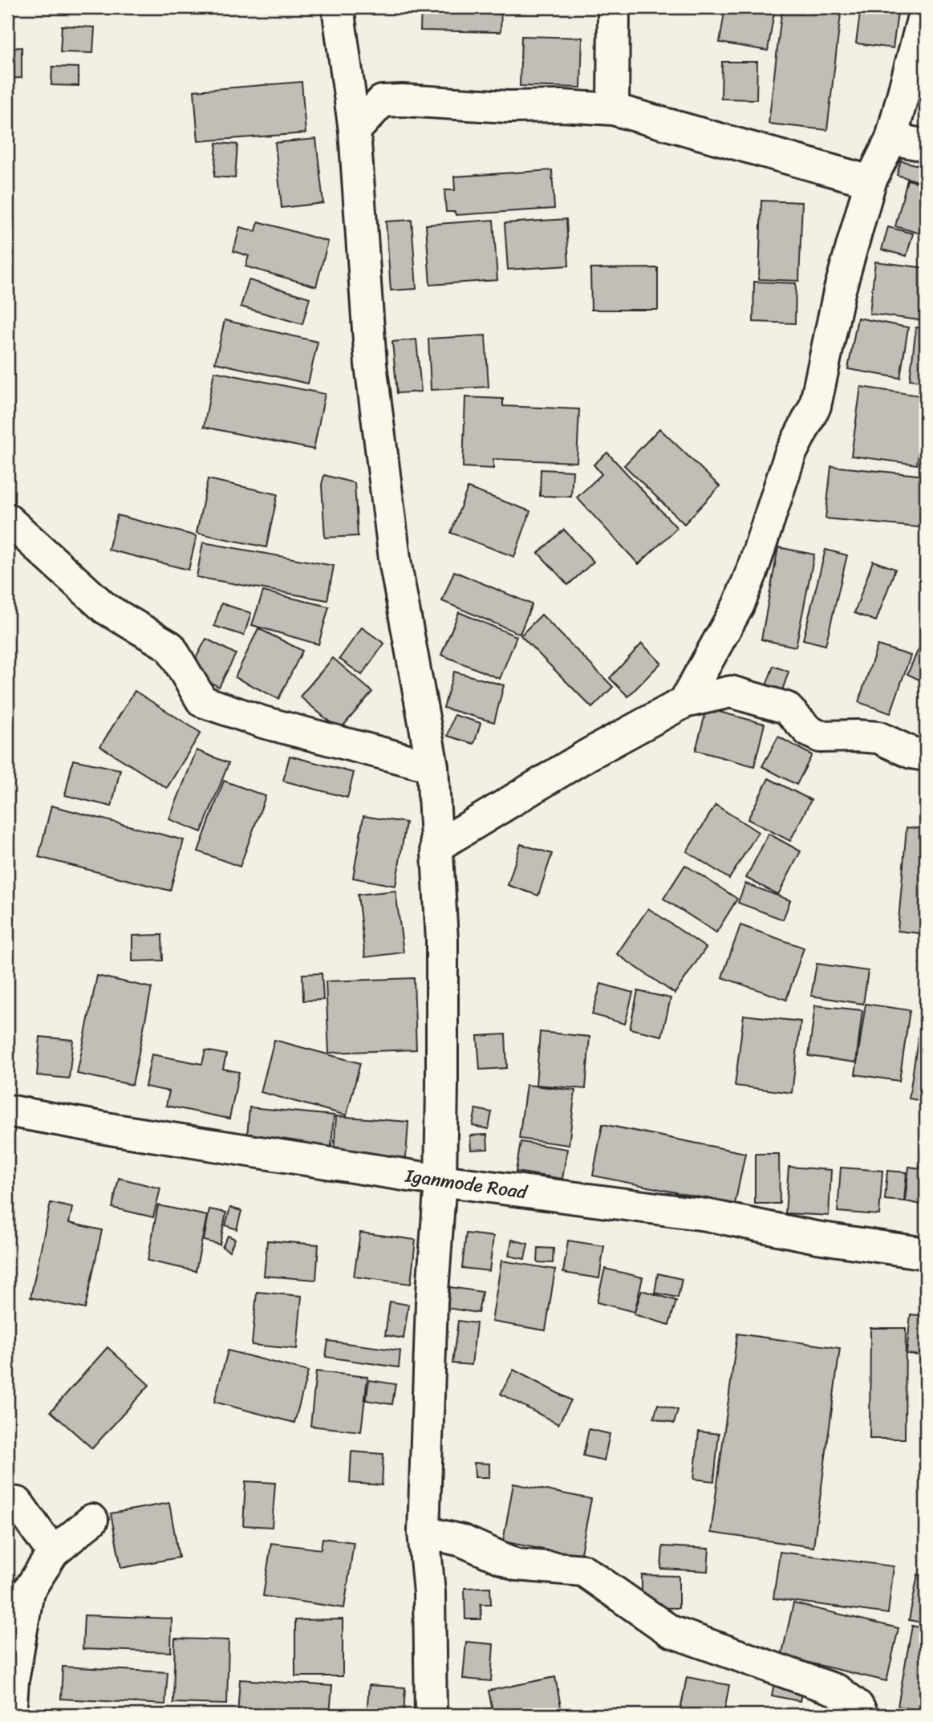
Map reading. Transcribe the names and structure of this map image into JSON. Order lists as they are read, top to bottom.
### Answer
{
  "streets": {
    "street": ["Iganmode Road"]
  }
}
